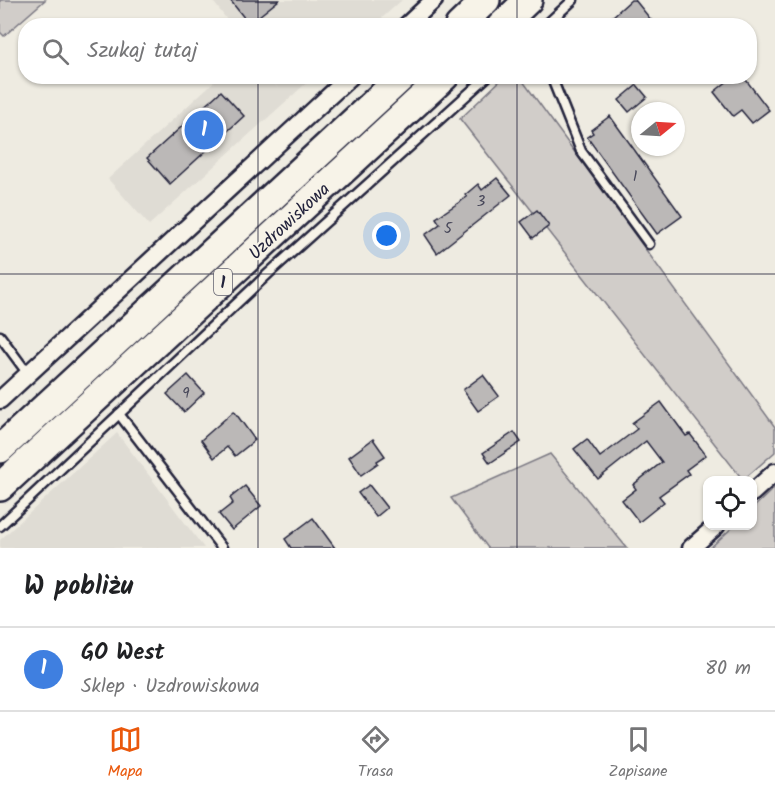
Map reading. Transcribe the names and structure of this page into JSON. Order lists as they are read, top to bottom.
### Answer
{
  "streets": {
    "main road": ["Uzdrowiskowa", "1"]
  },
  "house_numbers": [
    "1",
    "3",
    "5",
    "9"
  ],
  "north": "right",
  "page": {
    "search": "Szukaj tutaj",
    "pins": "1",
    "heading": "W pobliżu",
    "list": [
      {
        "mark": "1",
        "name": "GO West",
        "note": "Sklep · Uzdrowiskowa",
        "value": "80 m"
      }
    ],
    "nav": ["Mapa", "Trasa", "Zapisane"]
  }
}
